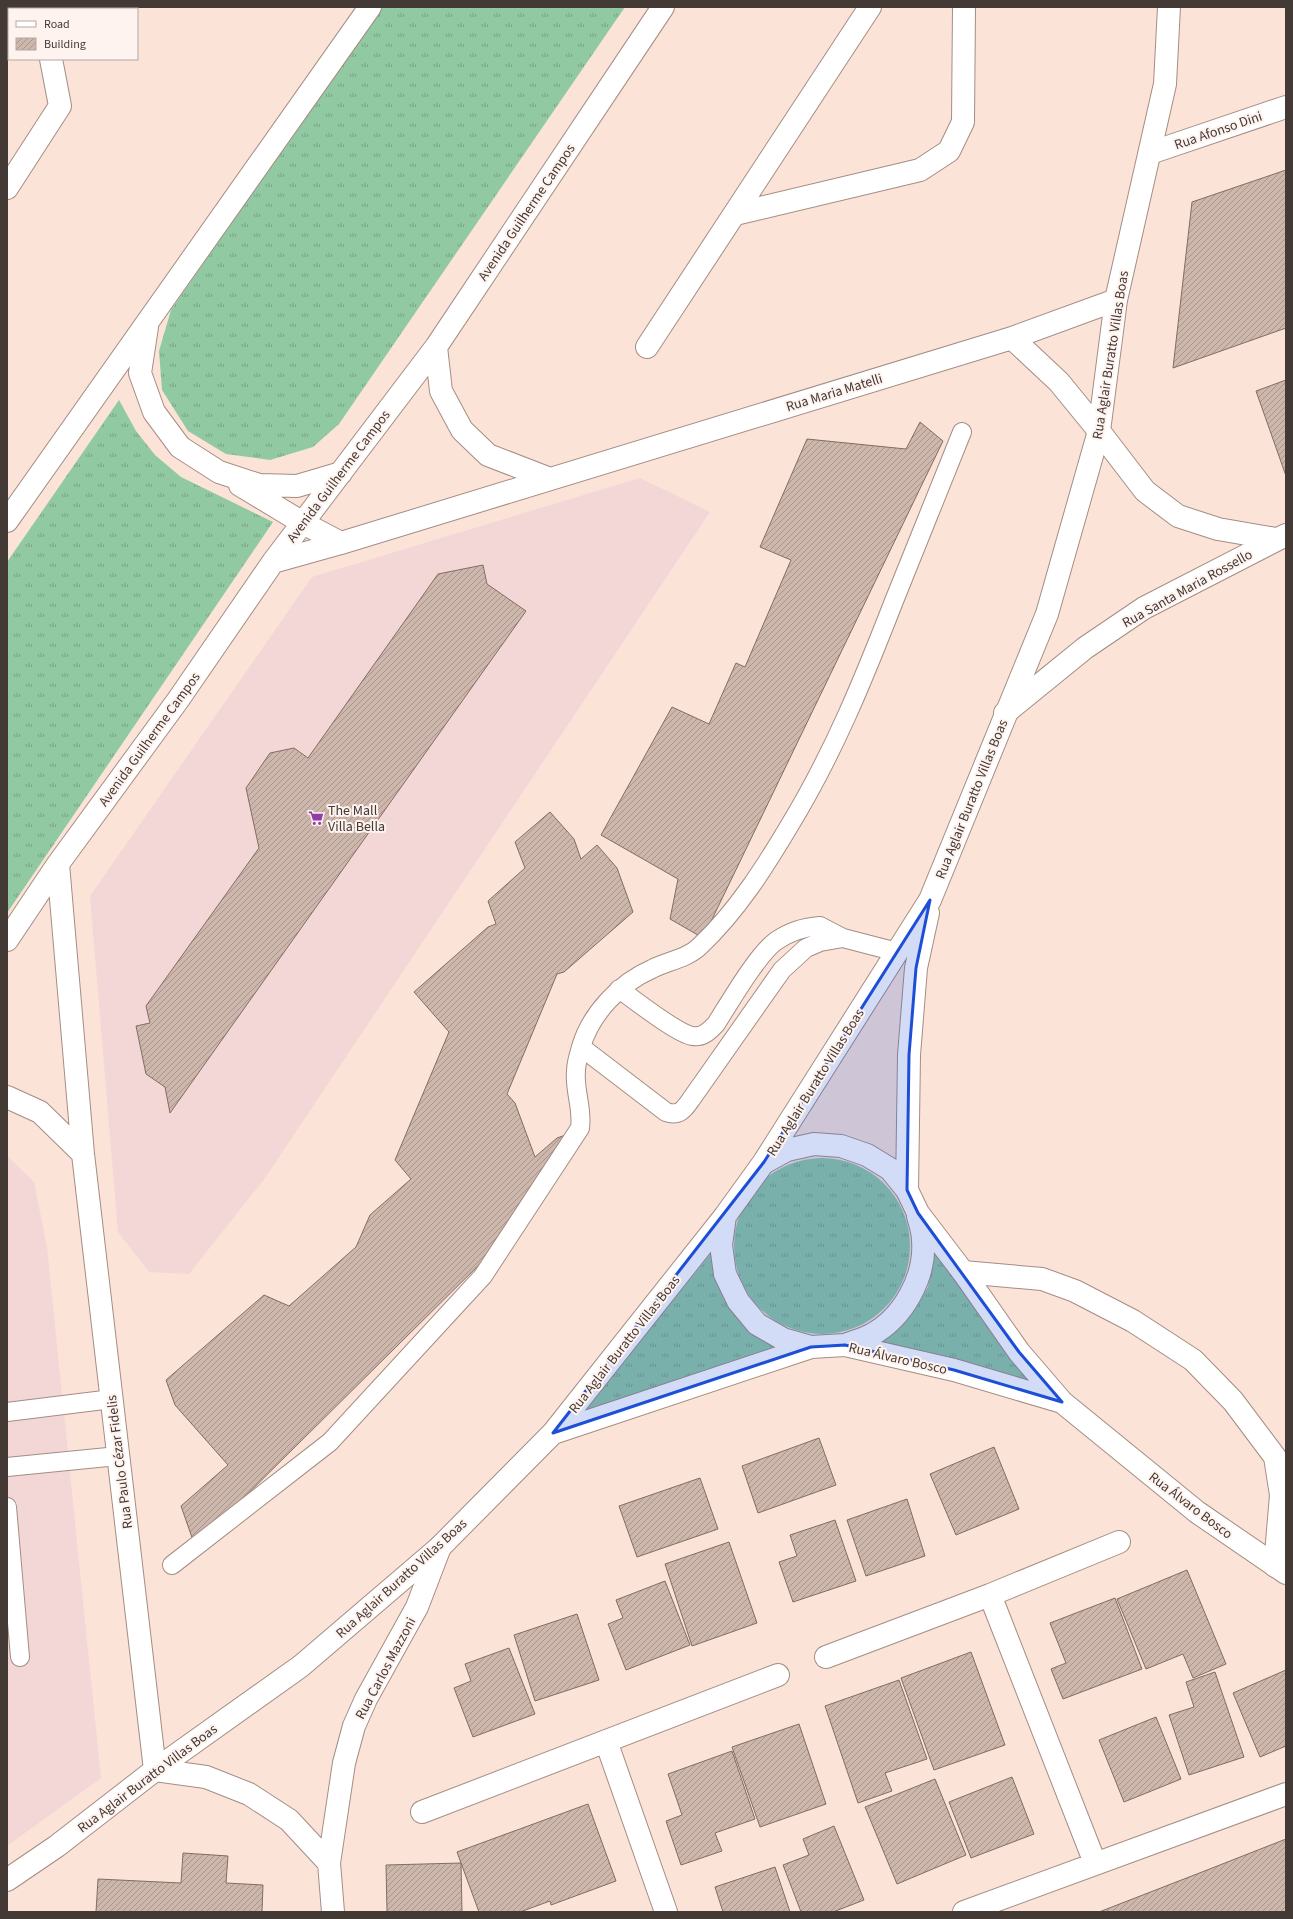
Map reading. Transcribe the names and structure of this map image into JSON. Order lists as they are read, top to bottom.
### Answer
{
  "streets": {
    "main road": [
      "Rua Afonso Dini",
      "Avenida Guilherme Campos",
      "Rua Aglair Buratto Villas Boas",
      "Rua Maria Matelli",
      "Rua Santa Maria Rossello",
      "Rua Álvaro Bosco",
      "Rua Paulo Cézar Fidelis",
      "Rua Carlos Mazzoni"
    ]
  },
  "crossings": [
    ["Rua Afonso Dini", "Rua Aglair Buratto Villas Boas"],
    ["Avenida Guilherme Campos", "Rua Maria Matelli"],
    ["Avenida Guilherme Campos", "Rua Paulo Cézar Fidelis"],
    ["Rua Aglair Buratto Villas Boas", "Rua Maria Matelli"],
    ["Rua Aglair Buratto Villas Boas", "Rua Santa Maria Rossello"],
    ["Rua Aglair Buratto Villas Boas", "Rua Álvaro Bosco"],
    ["Rua Aglair Buratto Villas Boas", "Rua Paulo Cézar Fidelis"],
    ["Rua Aglair Buratto Villas Boas", "Rua Carlos Mazzoni"],
    ["Rua Maria Matelli", "Rua Santa Maria Rossello"]
  ],
  "places": {
    "supermarket": ["The Mall Villa Bella"]
  },
  "legend": ["Road", "Building"]
}
